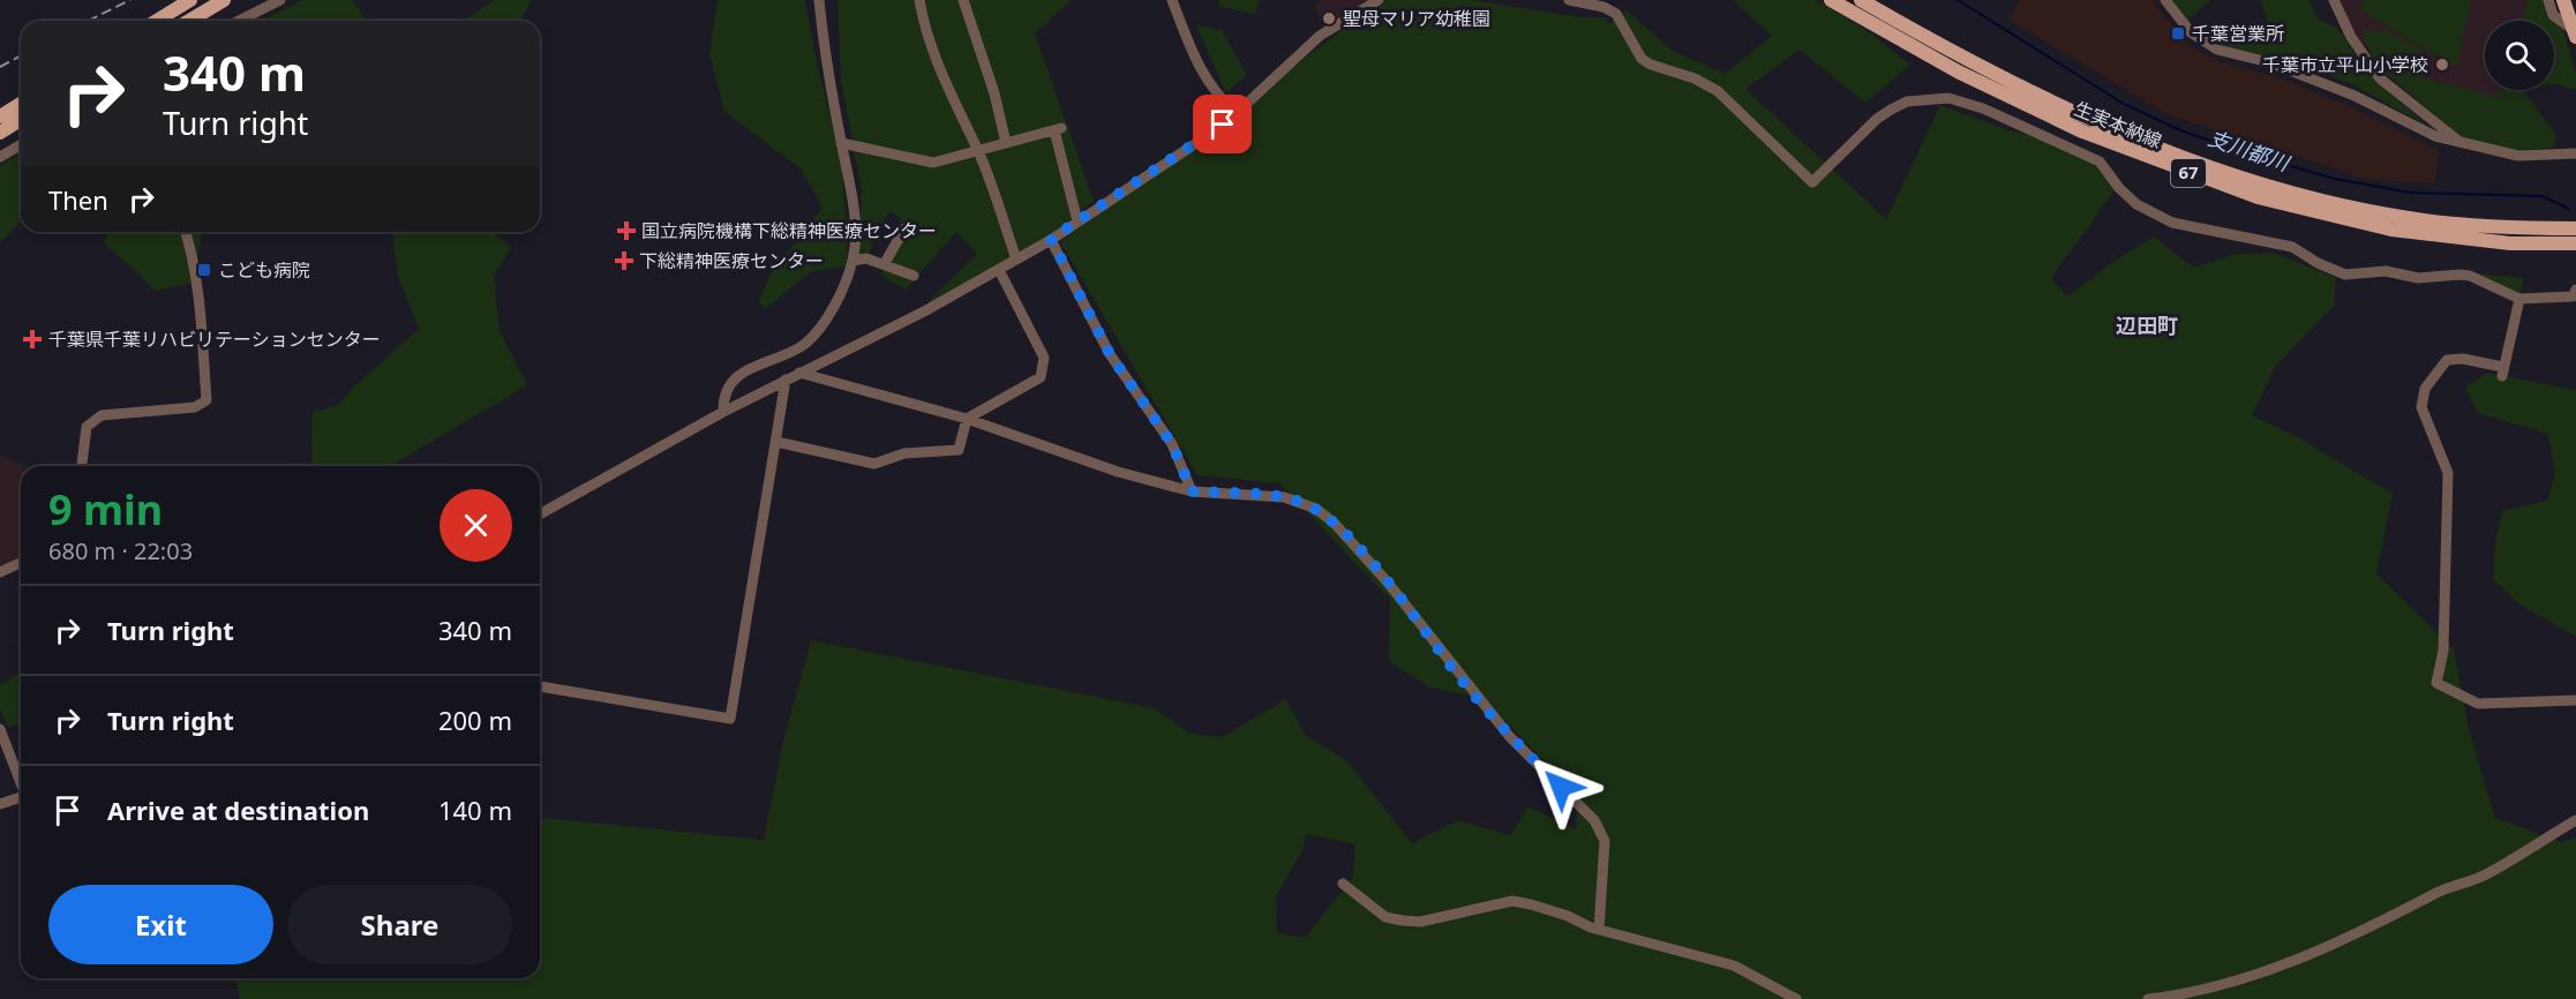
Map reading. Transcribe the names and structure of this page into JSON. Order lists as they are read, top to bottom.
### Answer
{
  "streets": {
    "main road": ["生実本納線", "67"]
  },
  "districts": ["辺田町"],
  "water": ["支川都川"],
  "places": {
    "other": ["聖母マリア幼稚園", "千葉市立平山小学校"],
    "transit": ["千葉営業所", "こども病院"],
    "health": ["国立病院機構下総精神医療センター", "下総精神医療センター", "千葉県千葉リハビリテーションセンター"]
  },
  "page": {
    "turn": ["340 m", "Turn right"],
    "then": "Then",
    "heading": ["9 min", "680 m · 22:03"],
    "list": [
      {
        "name": "Turn right",
        "value": "340 m"
      },
      {
        "name": "Turn right",
        "value": "200 m"
      },
      {
        "name": "Arrive at destination",
        "value": "140 m"
      }
    ],
    "buttons": ["Exit", "Share"]
  }
}
